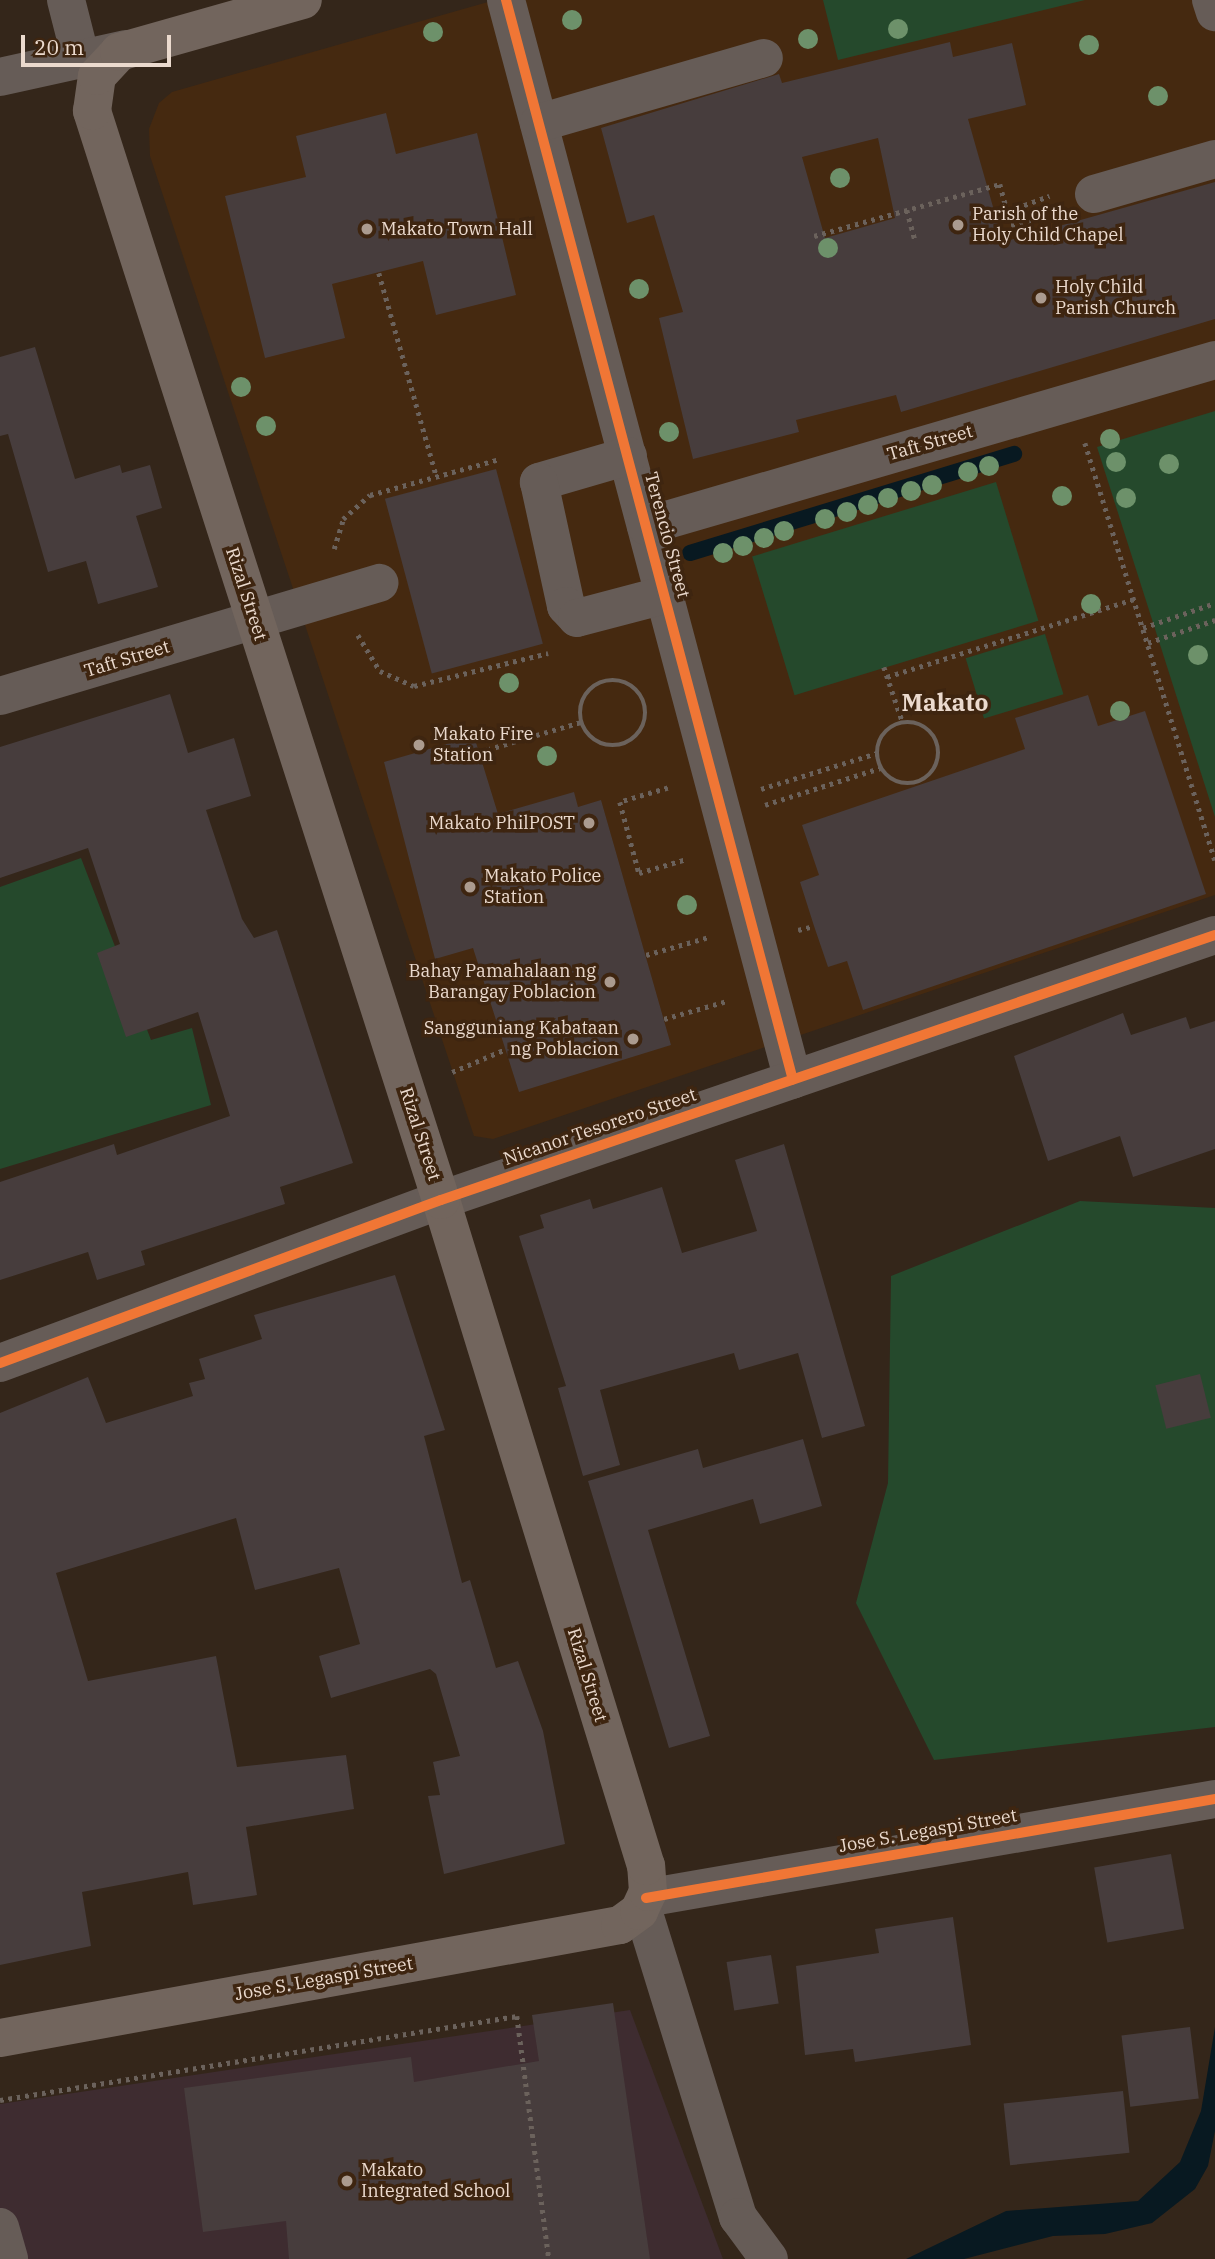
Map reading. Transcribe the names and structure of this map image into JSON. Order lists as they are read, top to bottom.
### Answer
{
  "streets": {
    "main road": ["Rizal Street", "Jose S. Legaspi Street"],
    "street": ["Taft Street", "Terencio Street", "Nicanor Tesorero Street"]
  },
  "crossings": [
    ["Taft Street", "Terencio Street"],
    ["Taft Street", "Rizal Street"],
    ["Terencio Street", "Nicanor Tesorero Street"],
    ["Rizal Street", "Nicanor Tesorero Street"],
    ["Rizal Street", "Jose S. Legaspi Street"]
  ],
  "districts": ["Makato"],
  "places": [
    "Parish of the Holy Child Chapel",
    "Makato Town Hall",
    "Holy Child Parish Church",
    "Makato Fire Station",
    "Makato PhilPOST",
    "Makato Police Station",
    "Bahay Pamahalaan ng Barangay Poblacion",
    "Sangguniang Kabataan ng Poblacion",
    "Makato Integrated School"
  ],
  "scale_bar": "20 m"
}
